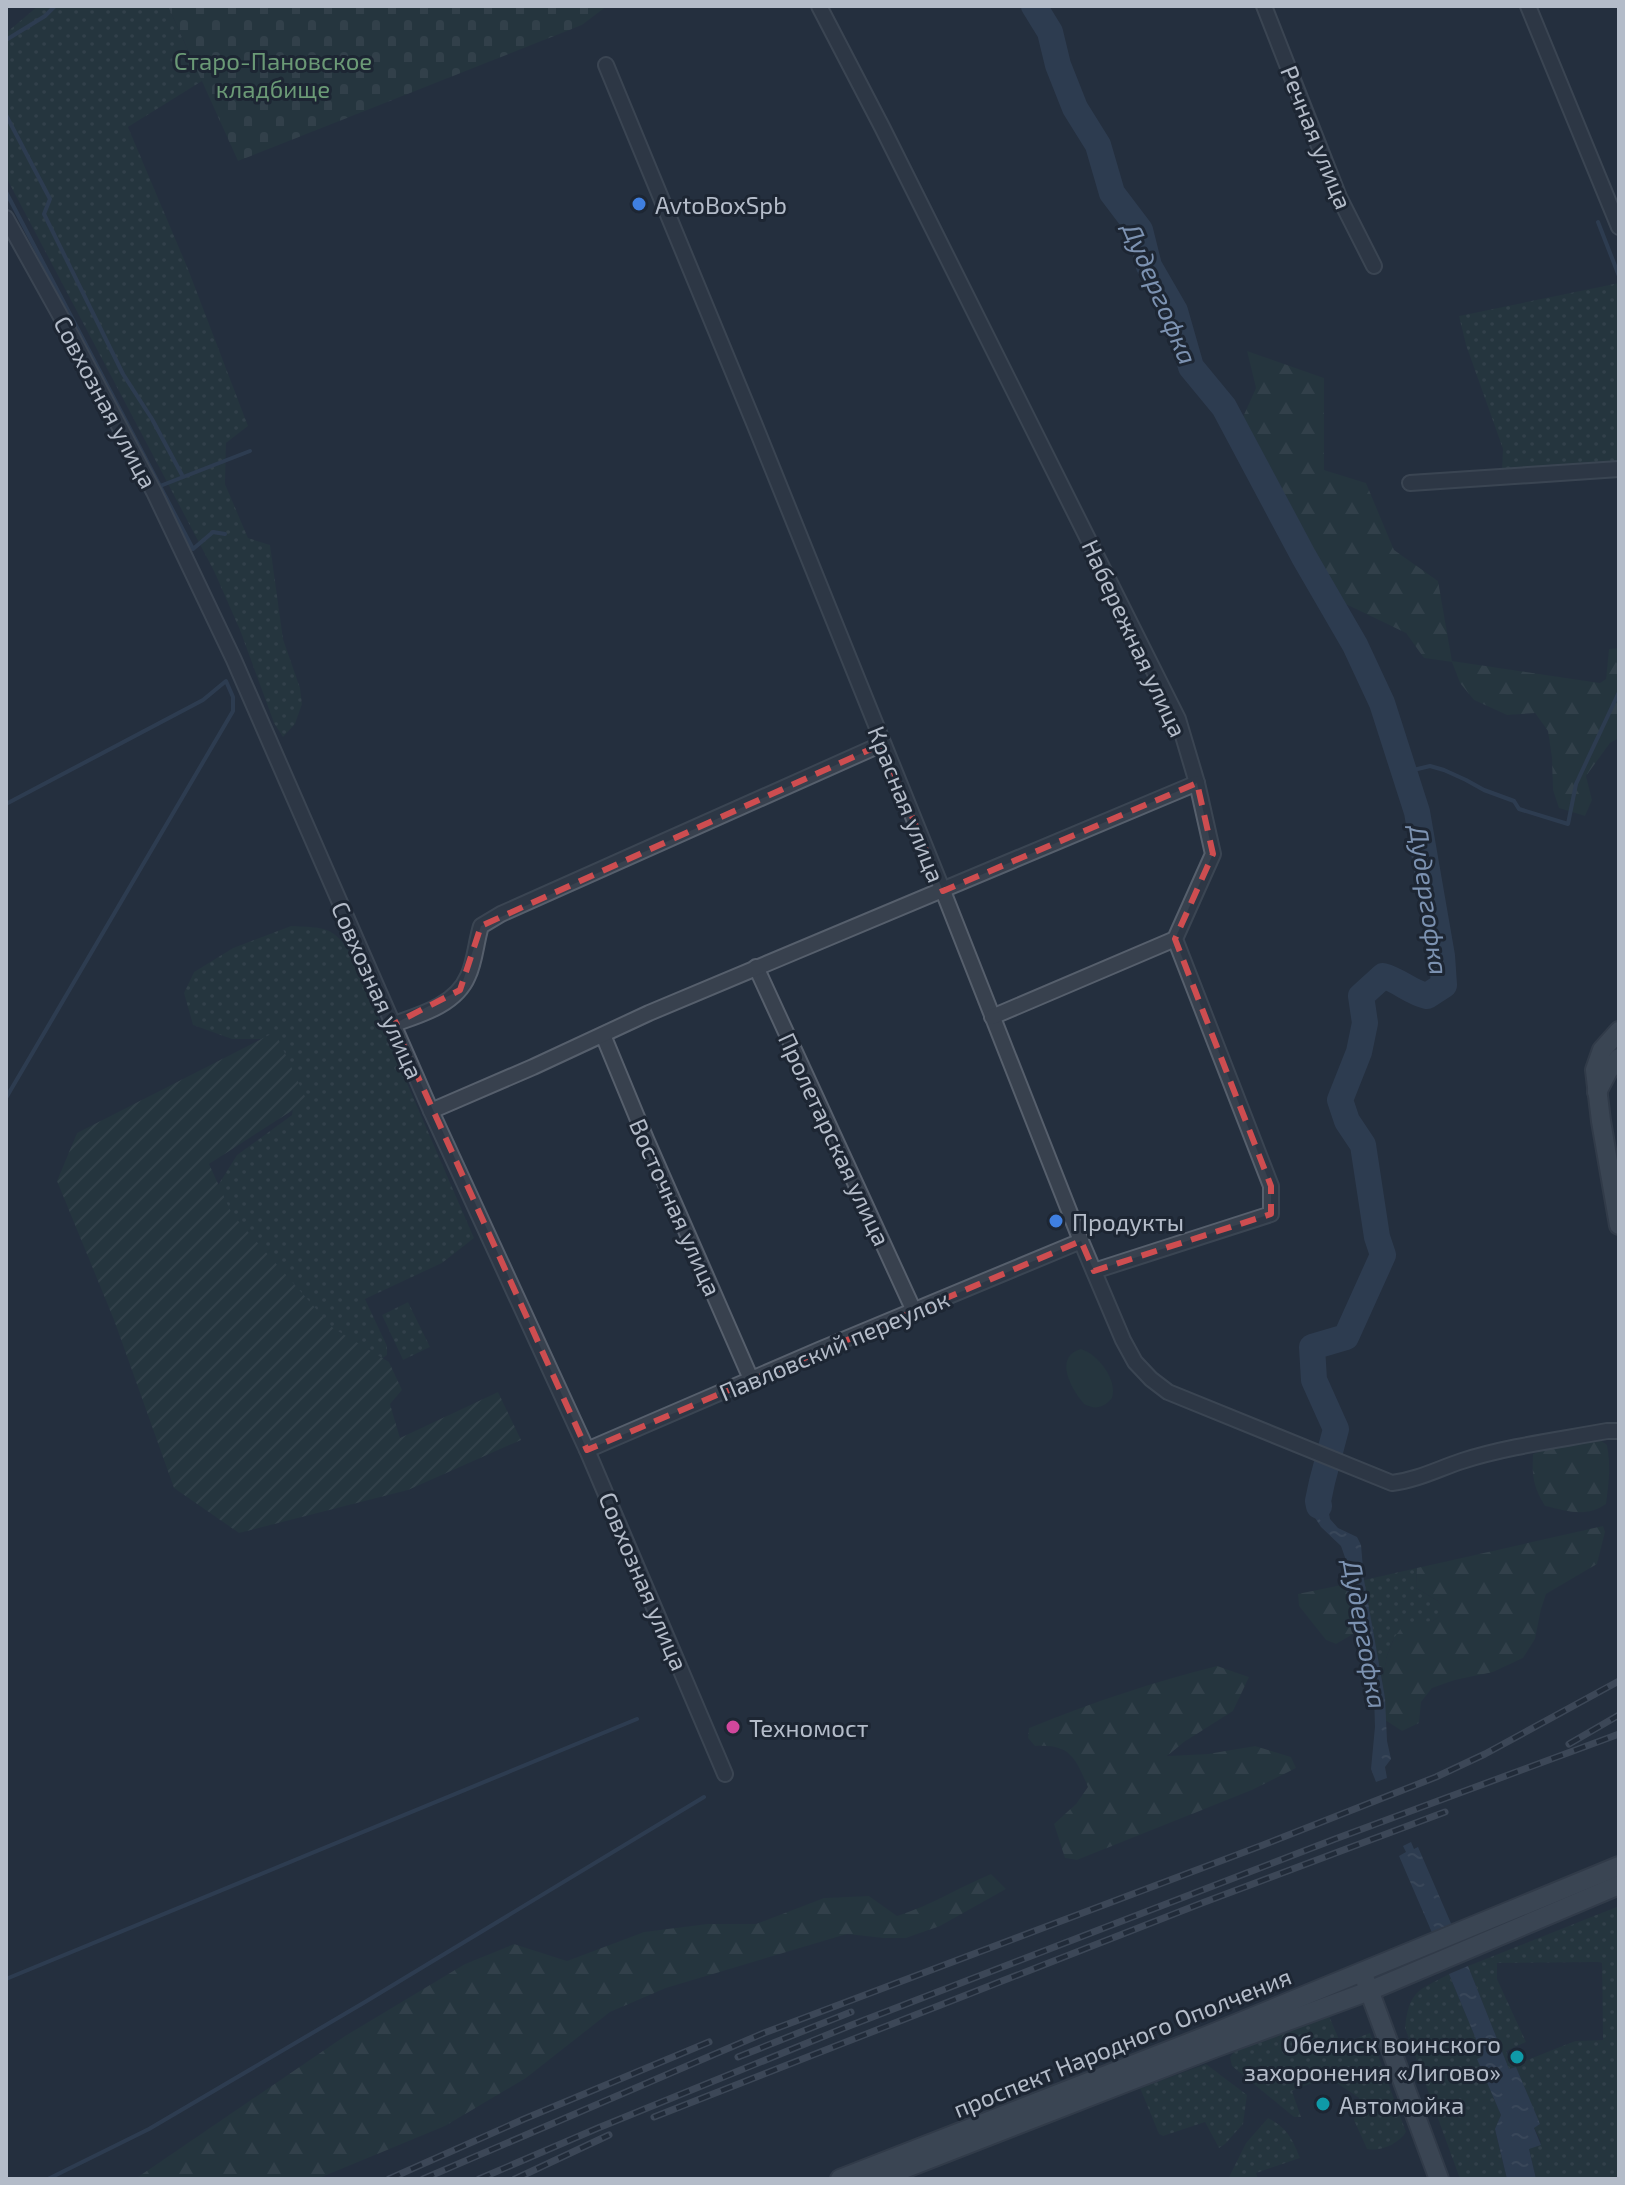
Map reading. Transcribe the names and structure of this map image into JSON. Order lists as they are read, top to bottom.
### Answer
{
  "streets": {
    "main road": ["проспект Народного Ополчения"],
    "street": [
      "Речная улица",
      "Совхозная улица",
      "Набережная улица",
      "Красная улица",
      "Пролетарская улица",
      "Восточная улица",
      "Павловский переулок"
    ]
  },
  "crossings": [
    ["Совхозная улица", "Павловский переулок"],
    ["Красная улица", "Павловский переулок"],
    ["Пролетарская улица", "Павловский переулок"],
    ["Восточная улица", "Павловский переулок"]
  ],
  "water": ["Дудергофка"],
  "parks": ["Старо-Пановское кладбище"],
  "places": [
    "AvtoBoxSpb",
    "Продукты",
    "Техномост",
    "Обелиск воинского захоронения «Лигово»",
    "Автомойка"
  ]
}
